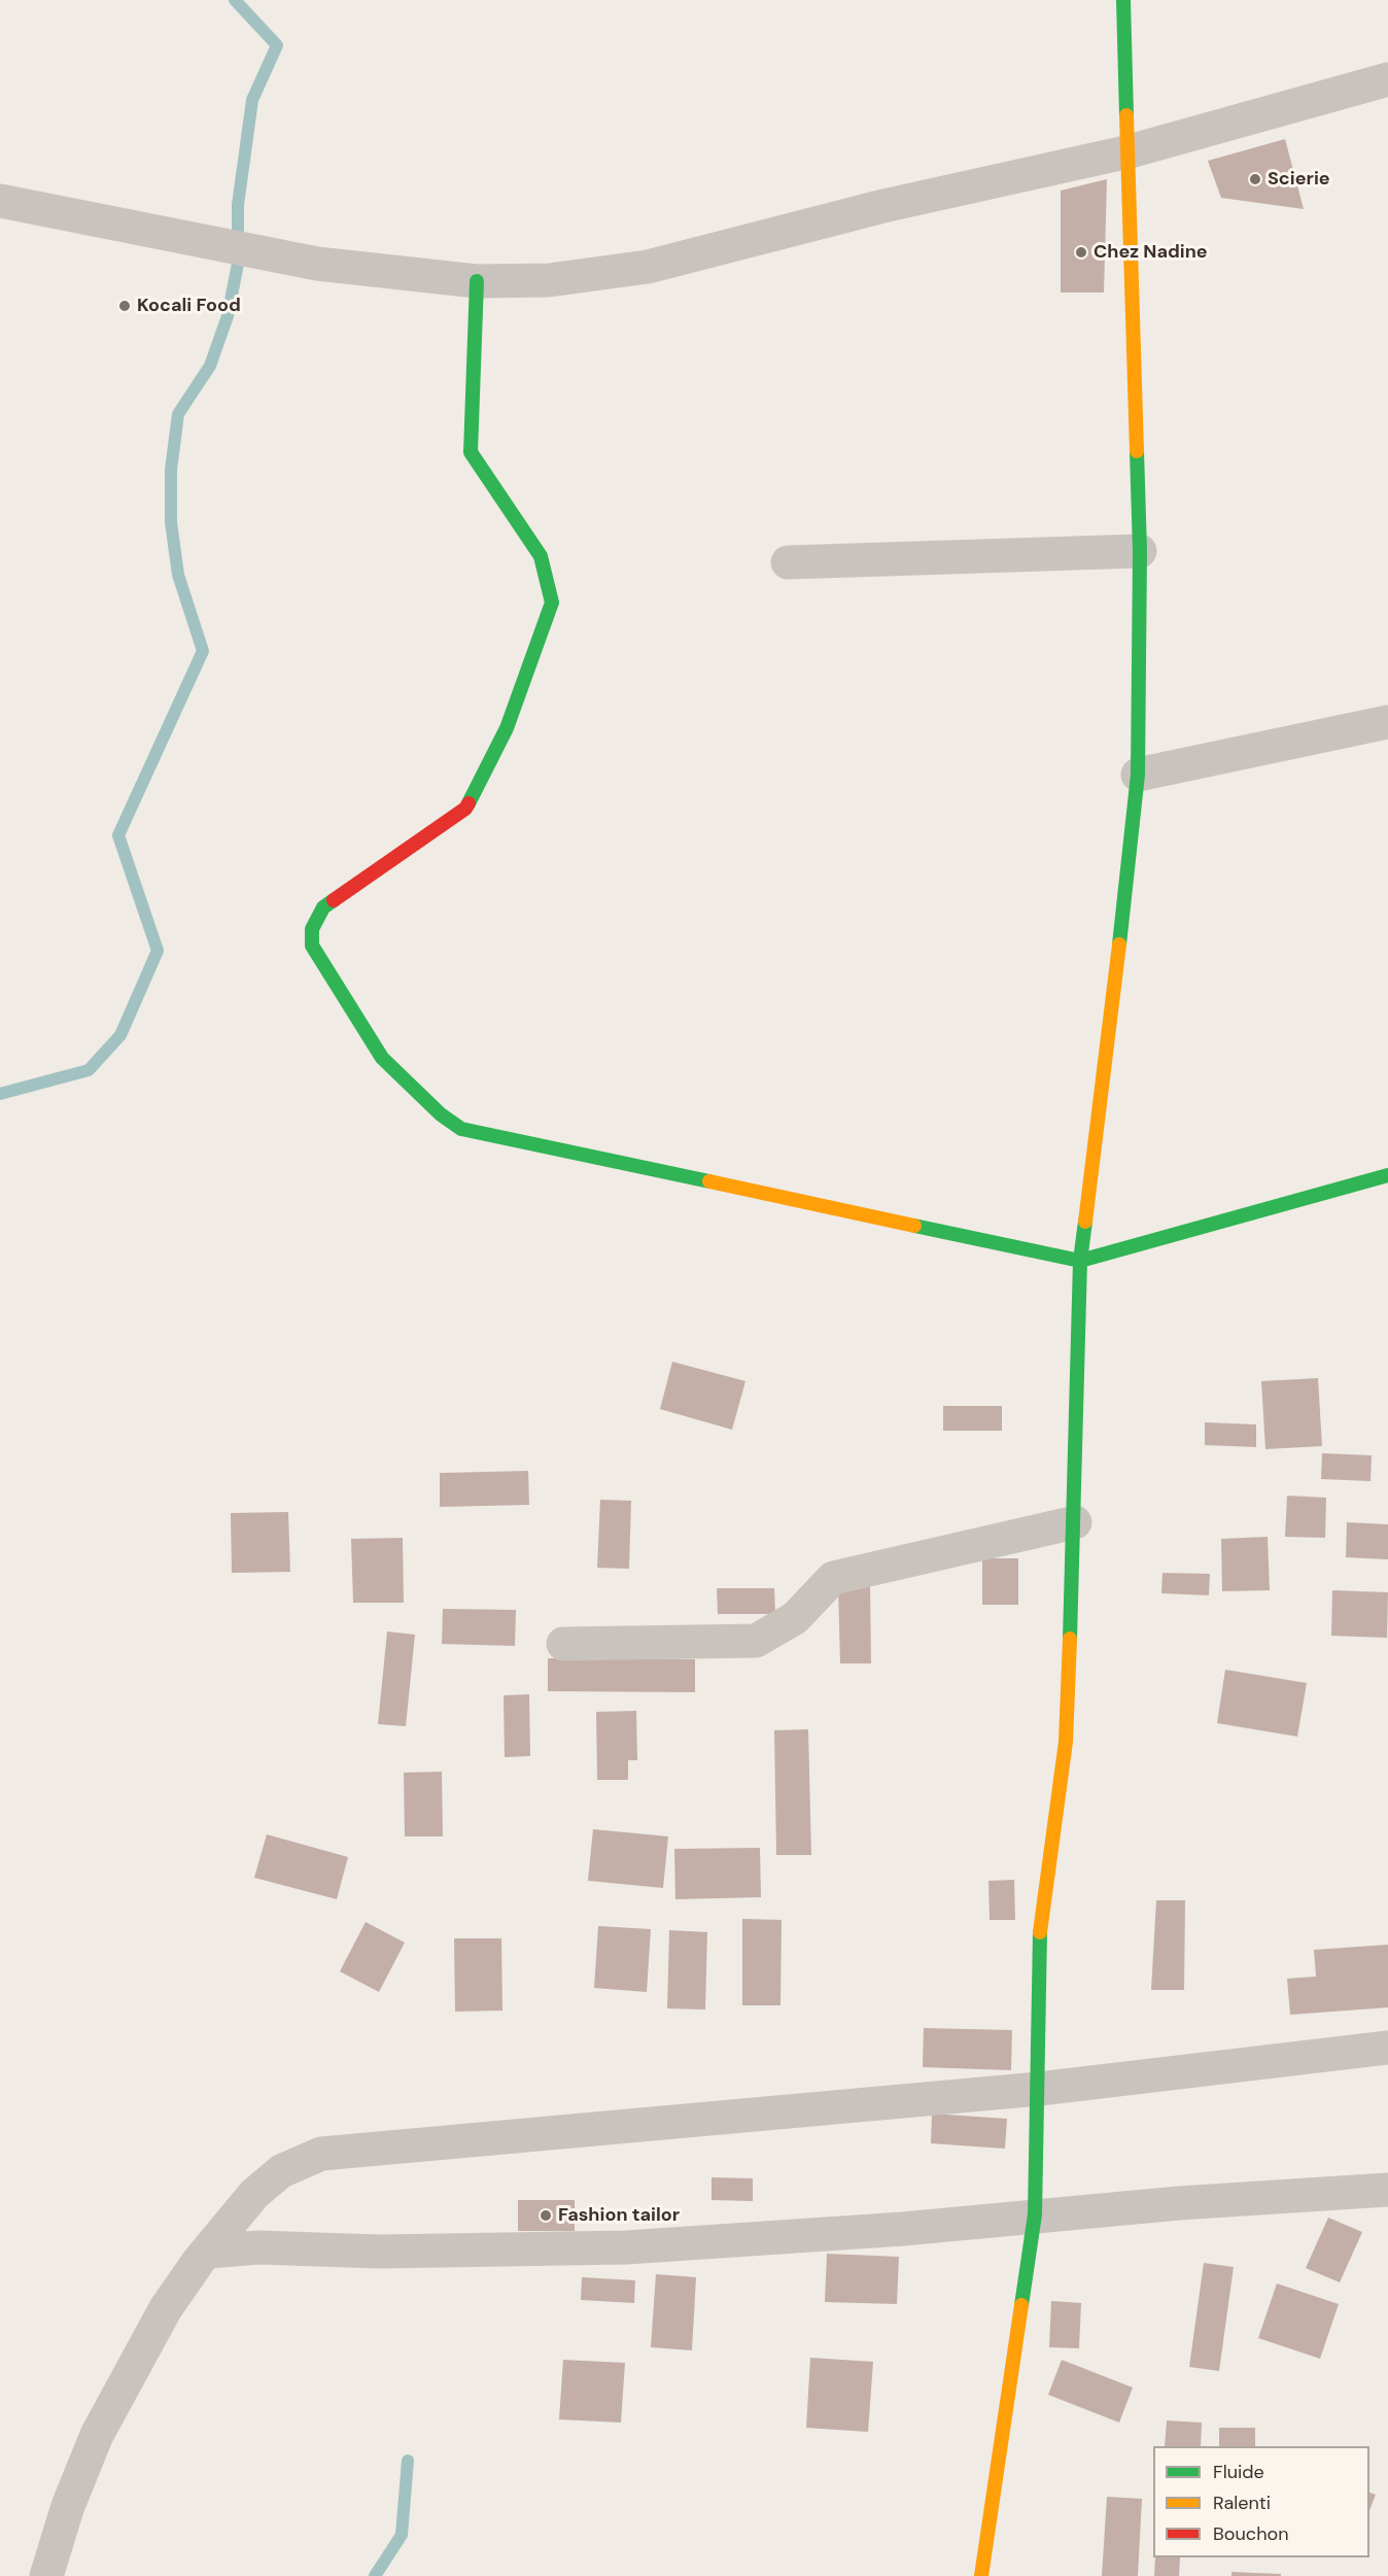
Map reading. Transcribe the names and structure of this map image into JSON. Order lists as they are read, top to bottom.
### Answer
{
  "places": [
    "Scierie",
    "Chez Nadine",
    "Kocali Food",
    "Fashion tailor"
  ],
  "legend": ["Fluide", "Ralenti", "Bouchon"]
}
